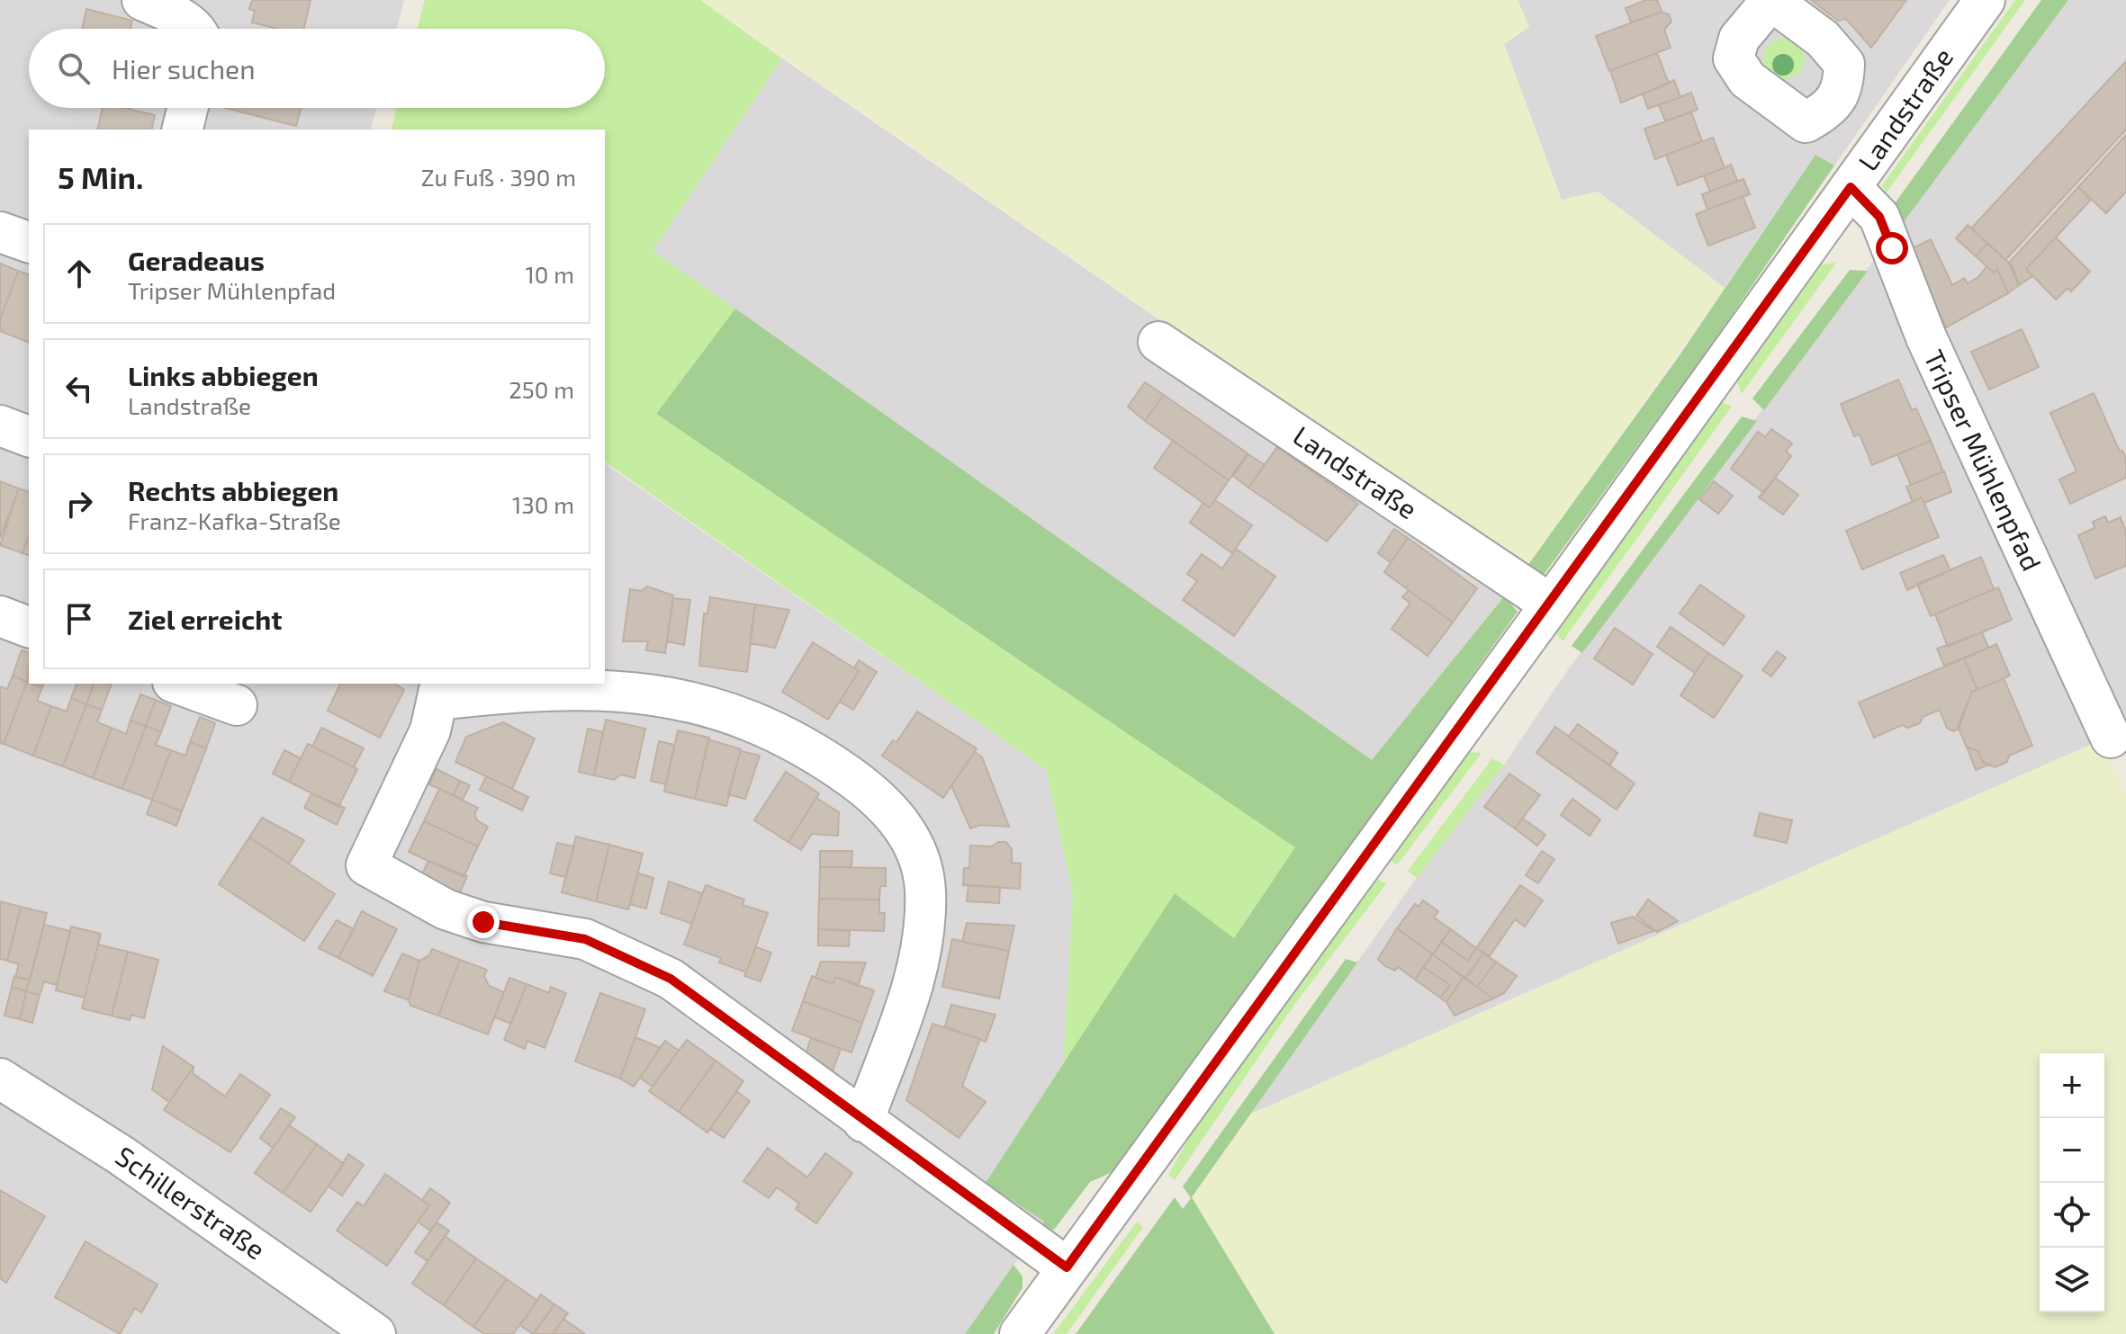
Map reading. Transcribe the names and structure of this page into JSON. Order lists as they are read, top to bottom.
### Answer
{
  "streets": {
    "street": ["Landstraße", "Tripser Mühlenpfad", "Schillerstraße"]
  },
  "crossings": [
    ["Landstraße", "Tripser Mühlenpfad"]
  ],
  "page": {
    "search": "Hier suchen",
    "heading": ["5 Min.", "Zu Fuß · 390 m"],
    "list": [
      ["Geradeaus", "Tripser Mühlenpfad", "10 m"],
      ["Links abbiegen", "Landstraße", "250 m"],
      ["Rechts abbiegen", "Franz-Kafka-Straße", "130 m"],
      "Ziel erreicht"
    ],
    "map_buttons": ["+", "−"]
  }
}
